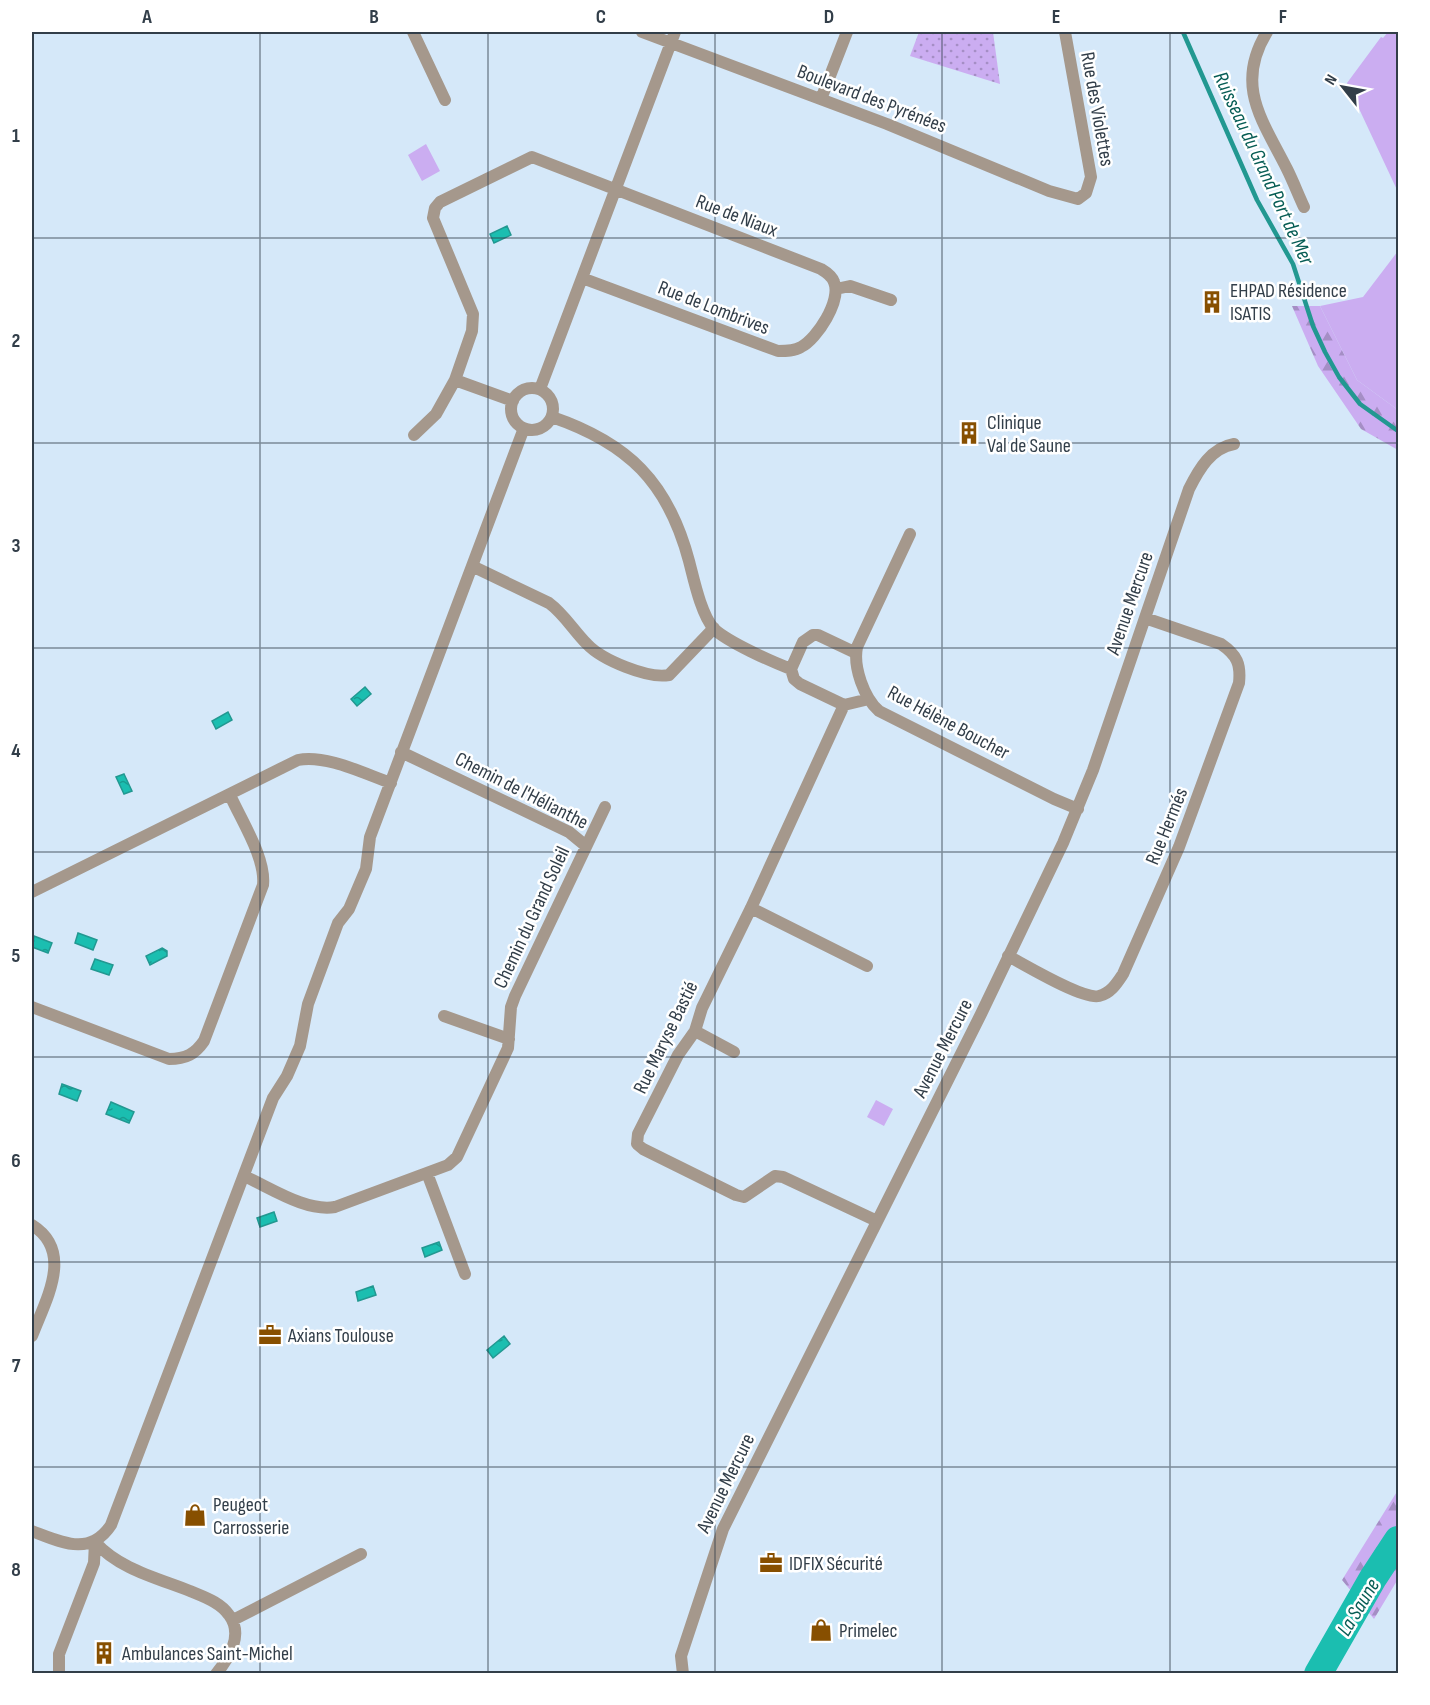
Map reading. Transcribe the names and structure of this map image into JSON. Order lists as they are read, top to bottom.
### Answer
{
  "streets": {
    "street": [
      "Boulevard des Pyrénées",
      "Rue des Violettes",
      "Rue de Niaux",
      "Rue de Lombrives",
      "Avenue Mercure",
      "Rue Hélène Boucher",
      "Chemin de l'Hélianthe",
      "Rue Hermés",
      "Chemin du Grand Soleil",
      "Rue Maryse Bastié"
    ]
  },
  "crossings": [
    ["Boulevard des Pyrénées", "Rue des Violettes"],
    ["Rue de Niaux", "Rue de Lombrives"],
    ["Avenue Mercure", "Rue Hélène Boucher"],
    ["Avenue Mercure", "Rue Hermés"],
    ["Avenue Mercure", "Rue Maryse Bastié"],
    ["Chemin de l'Hélianthe", "Chemin du Grand Soleil"]
  ],
  "water": ["Ruisseau du Grand Port de Mer", "La Saune"],
  "places": {
    "building": ["EHPAD Résidence ISATIS", "Clinique Val de Saune", "Ambulances Saint-Michel"],
    "office": ["Axians Toulouse", "IDFIX Sécurité"],
    "shop": ["Peugeot Carrosserie", "Primelec"]
  },
  "north": "top left",
  "grid": {
    "columns": [
      "A",
      "B",
      "C",
      "D",
      "E",
      "F"
    ],
    "rows": [
      "1",
      "2",
      "3",
      "4",
      "5",
      "6",
      "7",
      "8"
    ]
  }
}
